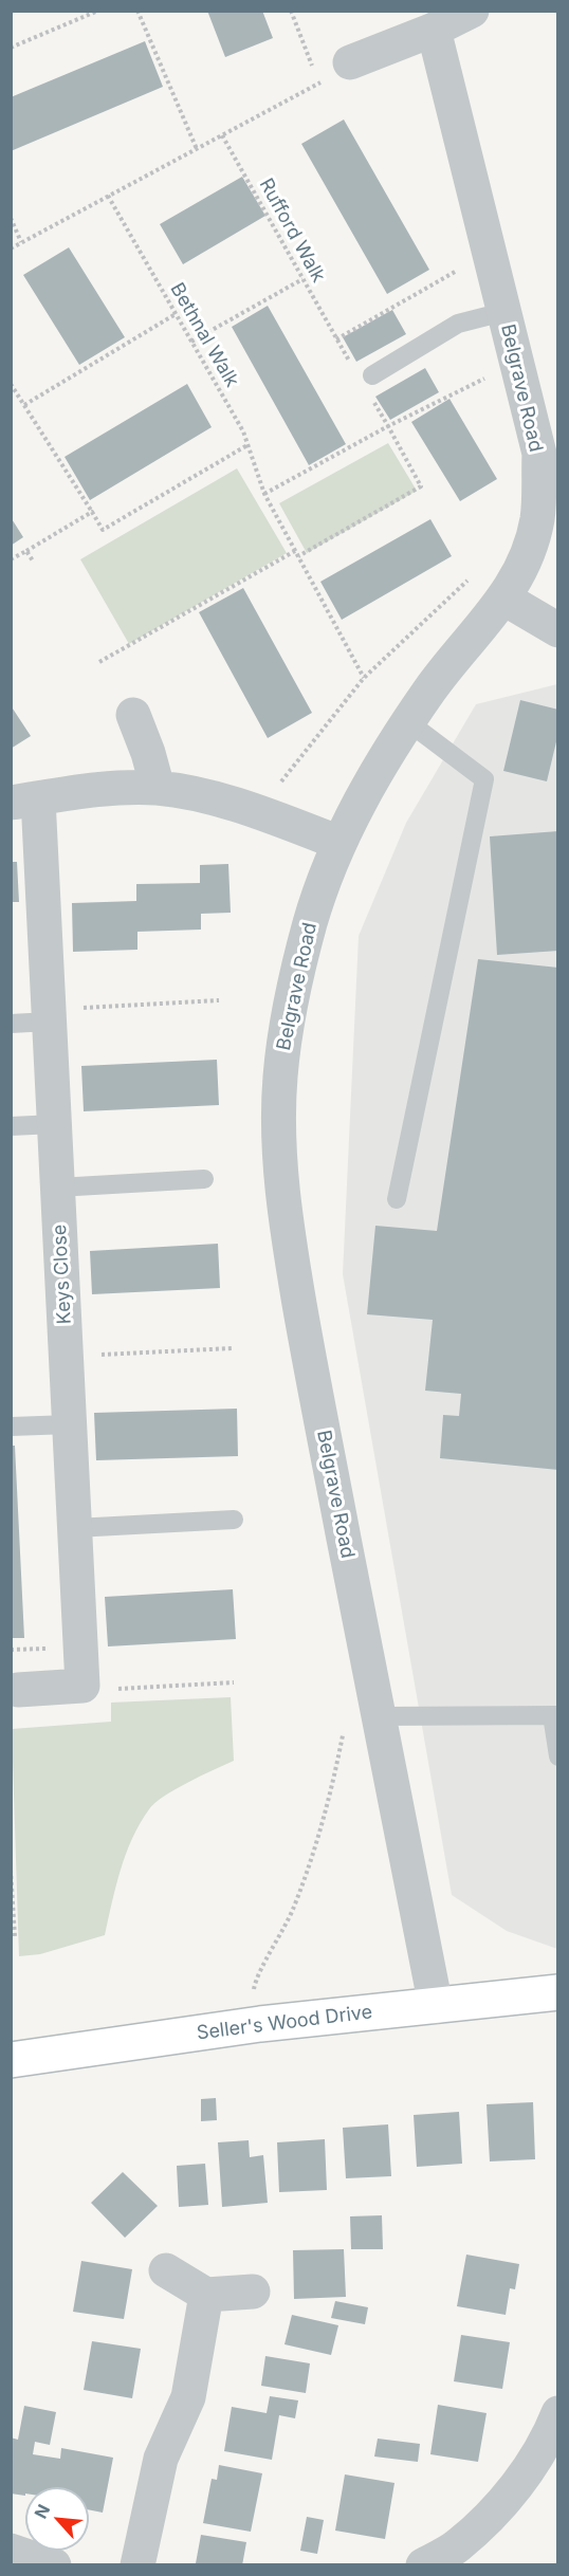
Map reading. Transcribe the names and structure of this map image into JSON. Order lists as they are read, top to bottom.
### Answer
{
  "streets": {
    "street": ["Belgrave Road", "Keys Close", "Seller's Wood Drive"],
    "path": ["Rufford Walk", "Bethnal Walk"]
  },
  "crossings": [
    ["Rufford Walk", "Belgrave Road"],
    ["Belgrave Road", "Keys Close"],
    ["Belgrave Road", "Seller's Wood Drive"]
  ],
  "north": "top left"
}
